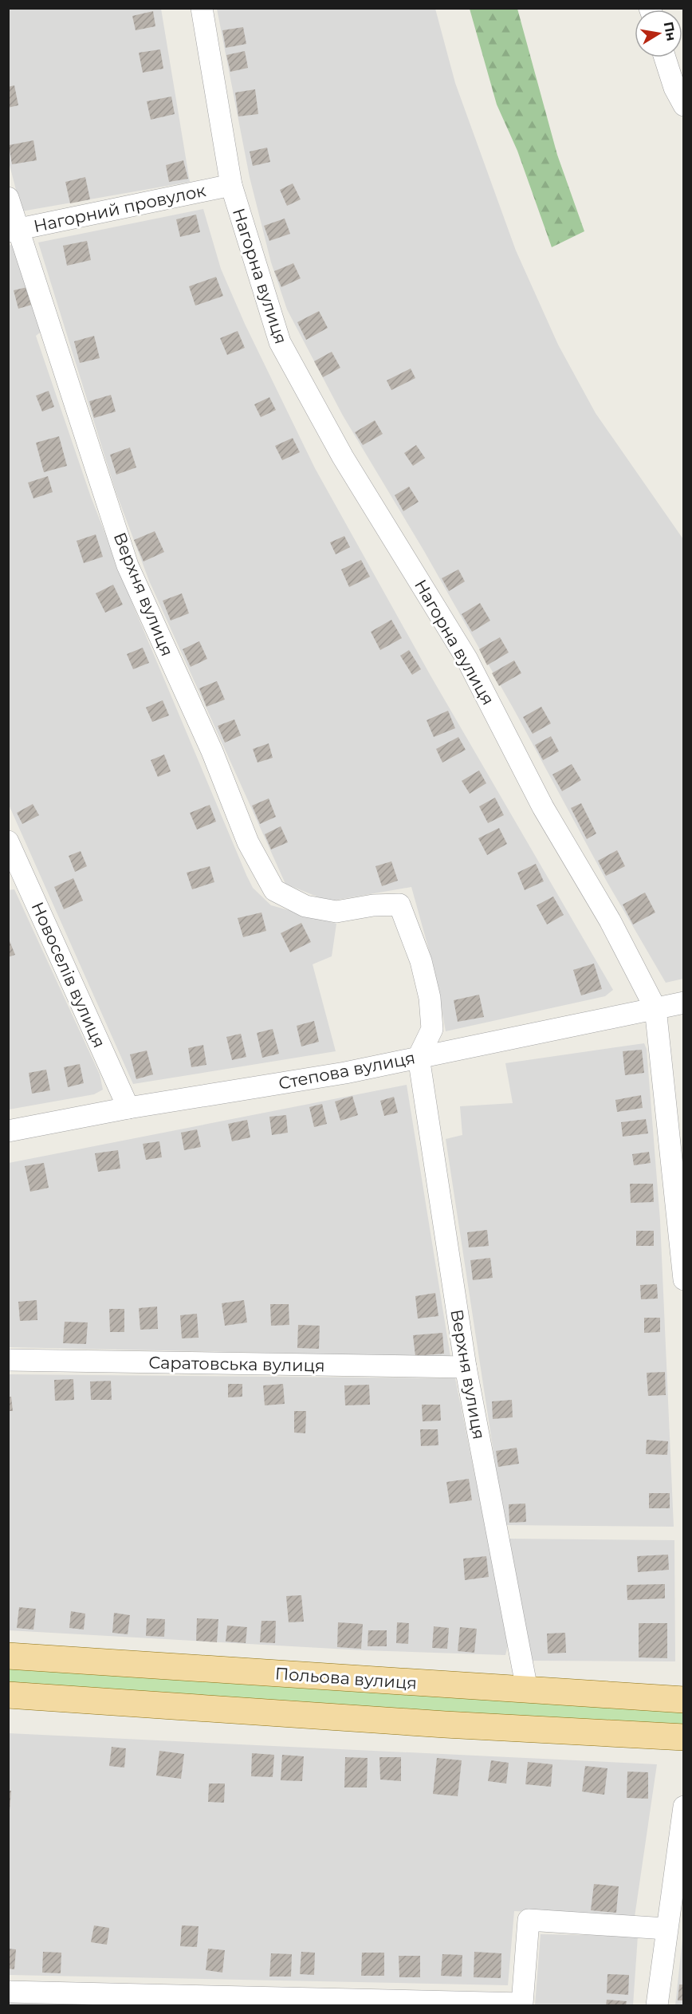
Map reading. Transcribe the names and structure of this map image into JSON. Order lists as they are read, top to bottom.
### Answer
{
  "streets": {
    "main road": ["Польова вулиця"],
    "street": [
      "Нагорний провулок",
      "Нагорна вулиця",
      "Верхня вулиця",
      "Новоселів вулиця",
      "Степова вулиця",
      "Саратовська вулиця"
    ]
  },
  "crossings": [
    ["Нагорний провулок", "Нагорна вулиця"],
    ["Нагорний провулок", "Верхня вулиця"],
    ["Нагорна вулиця", "Степова вулиця"],
    ["Верхня вулиця", "Степова вулиця"],
    ["Верхня вулиця", "Саратовська вулиця"],
    ["Верхня вулиця", "Польова вулиця"],
    ["Новоселів вулиця", "Степова вулиця"]
  ],
  "north": "right"
}
